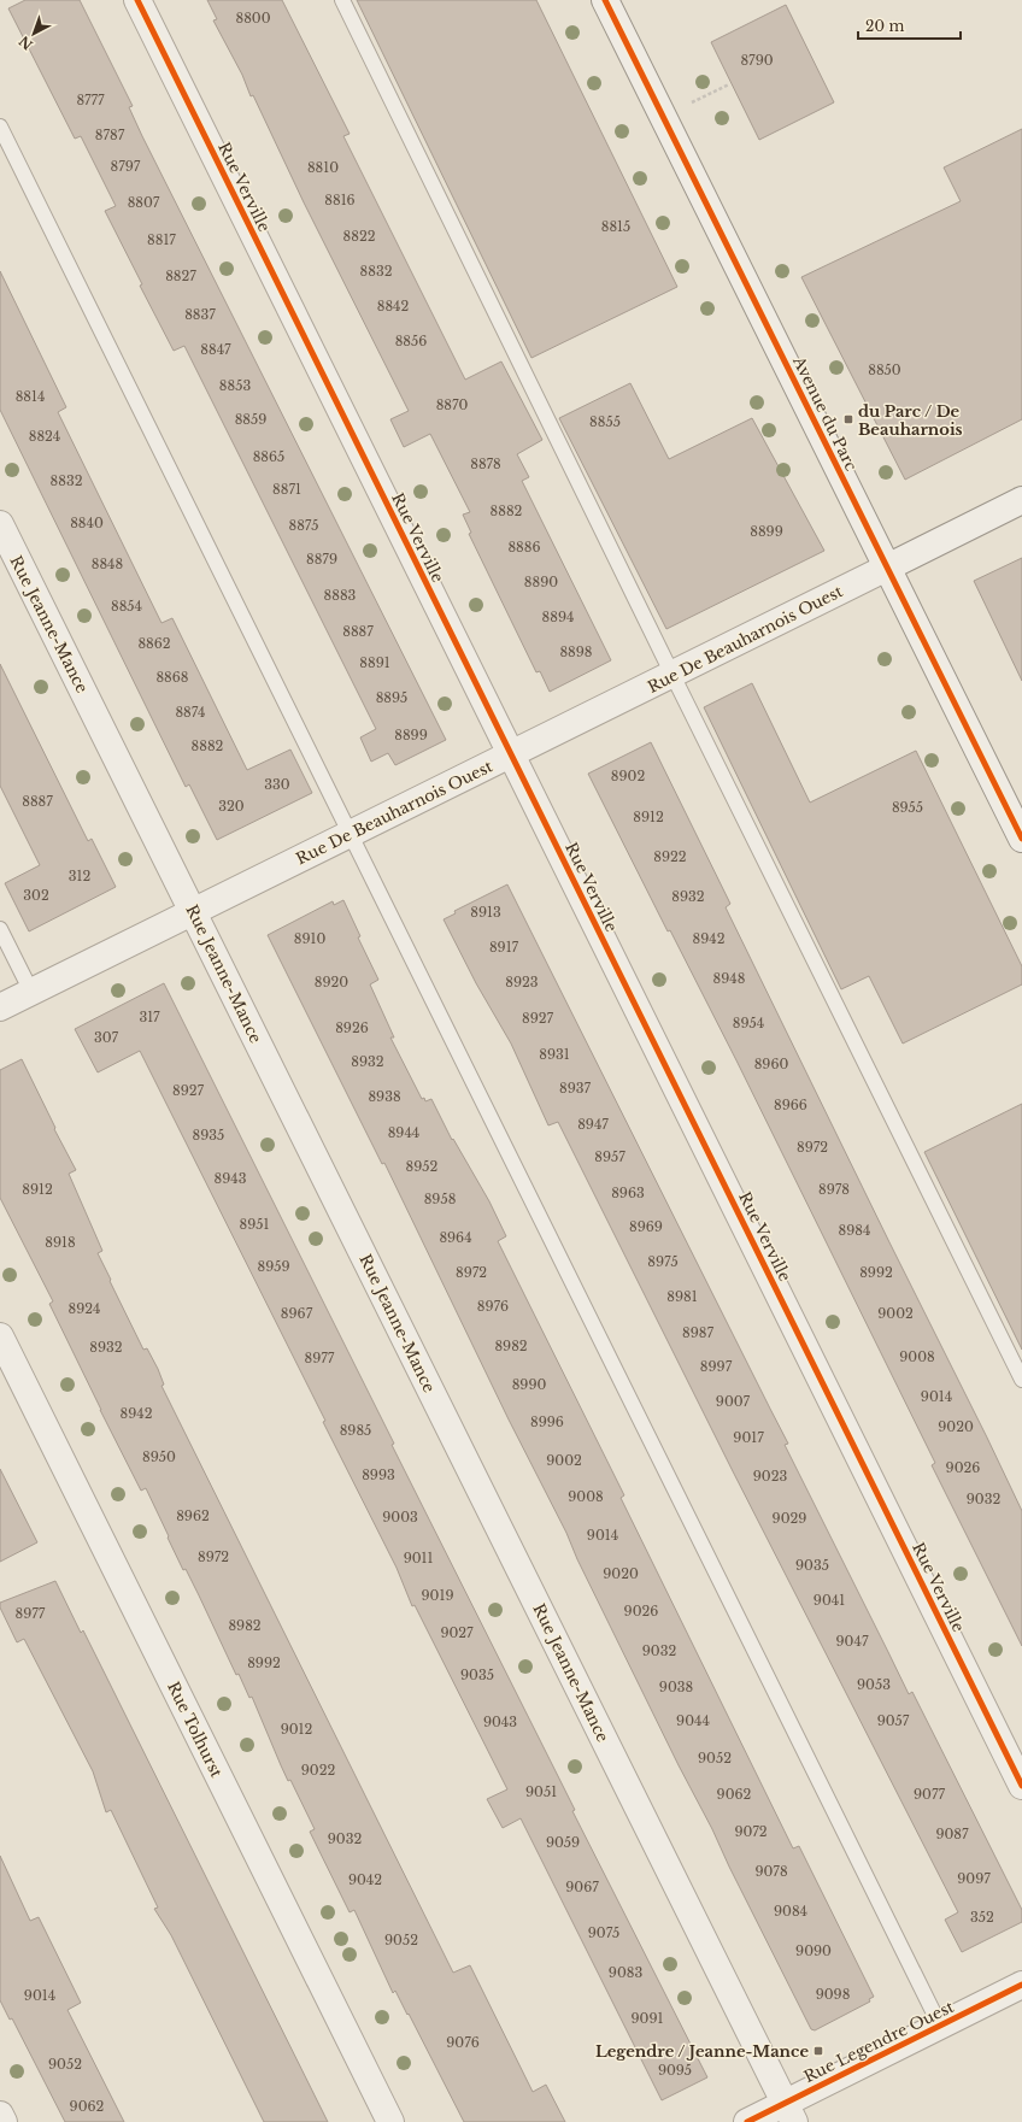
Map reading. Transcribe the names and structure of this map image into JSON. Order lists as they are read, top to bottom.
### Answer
{
  "streets": {
    "street": [
      "Rue Verville",
      "Avenue du Parc",
      "Rue Jeanne-Mance",
      "Rue De Beauharnois Ouest",
      "Rue Tolhurst",
      "Rue Legendre Ouest"
    ]
  },
  "crossings": [
    ["Rue Verville", "Rue De Beauharnois Ouest"],
    ["Avenue du Parc", "Rue De Beauharnois Ouest"],
    ["Rue Jeanne-Mance", "Rue De Beauharnois Ouest"],
    ["Rue Jeanne-Mance", "Rue Legendre Ouest"]
  ],
  "places": {
    "transit": ["du Parc / De Beauharnois", "Legendre / Jeanne-Mance"]
  },
  "house_numbers": [
    "8800",
    "8790",
    "8777",
    "8787",
    "8797",
    "8810",
    "8816",
    "8807",
    "8815",
    "8822",
    "8817",
    "8832",
    "8827",
    "8842",
    "8837",
    "8856",
    "8847",
    "8850",
    "8853",
    "8814",
    "8870",
    "8859",
    "8855",
    "8824",
    "8865",
    "8878",
    "8832",
    "8871",
    "8882",
    "8840",
    "8875",
    "8899",
    "8886",
    "8879",
    "8848",
    "8890",
    "8883",
    "8854",
    "8894",
    "8887",
    "8862",
    "8898",
    "8891",
    "8868",
    "8895",
    "8874",
    "8899",
    "8882",
    "8902",
    "330",
    "8887",
    "320",
    "8955",
    "8912",
    "8922",
    "312",
    "302",
    "8932",
    "8913",
    "8910",
    "8942",
    "8917",
    "8948",
    "8920",
    "8923",
    "317",
    "8927",
    "8954",
    "8926",
    "307",
    "8931",
    "8932",
    "8960",
    "8937",
    "8927",
    "8938",
    "8966",
    "8947",
    "8944",
    "8935",
    "8972",
    "8957",
    "8952",
    "8943",
    "8912",
    "8978",
    "8963",
    "8958",
    "8951",
    "8969",
    "8984",
    "8964",
    "8918",
    "8975",
    "8959",
    "8972",
    "8992",
    "8981",
    "8976",
    "8924",
    "8967",
    "9002",
    "8987",
    "8982",
    "8932",
    "9008",
    "8977",
    "8997",
    "8990",
    "9014",
    "9007",
    "8942",
    "8996",
    "9020",
    "8985",
    "9017",
    "8950",
    "9002",
    "9026",
    "8993",
    "9023",
    "9008",
    "9032",
    "8962",
    "9003",
    "9029",
    "9014",
    "8972",
    "9011",
    "9035",
    "9020",
    "9019",
    "9041",
    "9026",
    "8977",
    "8982",
    "9027",
    "9047",
    "9032",
    "8992",
    "9035",
    "9053",
    "9038",
    "9044",
    "9057",
    "9043",
    "9012",
    "9052",
    "9022",
    "9051",
    "9062",
    "9077",
    "9072",
    "9087",
    "9032",
    "9059",
    "9078",
    "9097",
    "9042",
    "9067",
    "9084",
    "352",
    "9075",
    "9052",
    "9090",
    "9083",
    "9098",
    "9014",
    "9091",
    "9076",
    "9052",
    "9095",
    "9062"
  ],
  "scale_bar": "20 m",
  "north": "bottom left"
}
